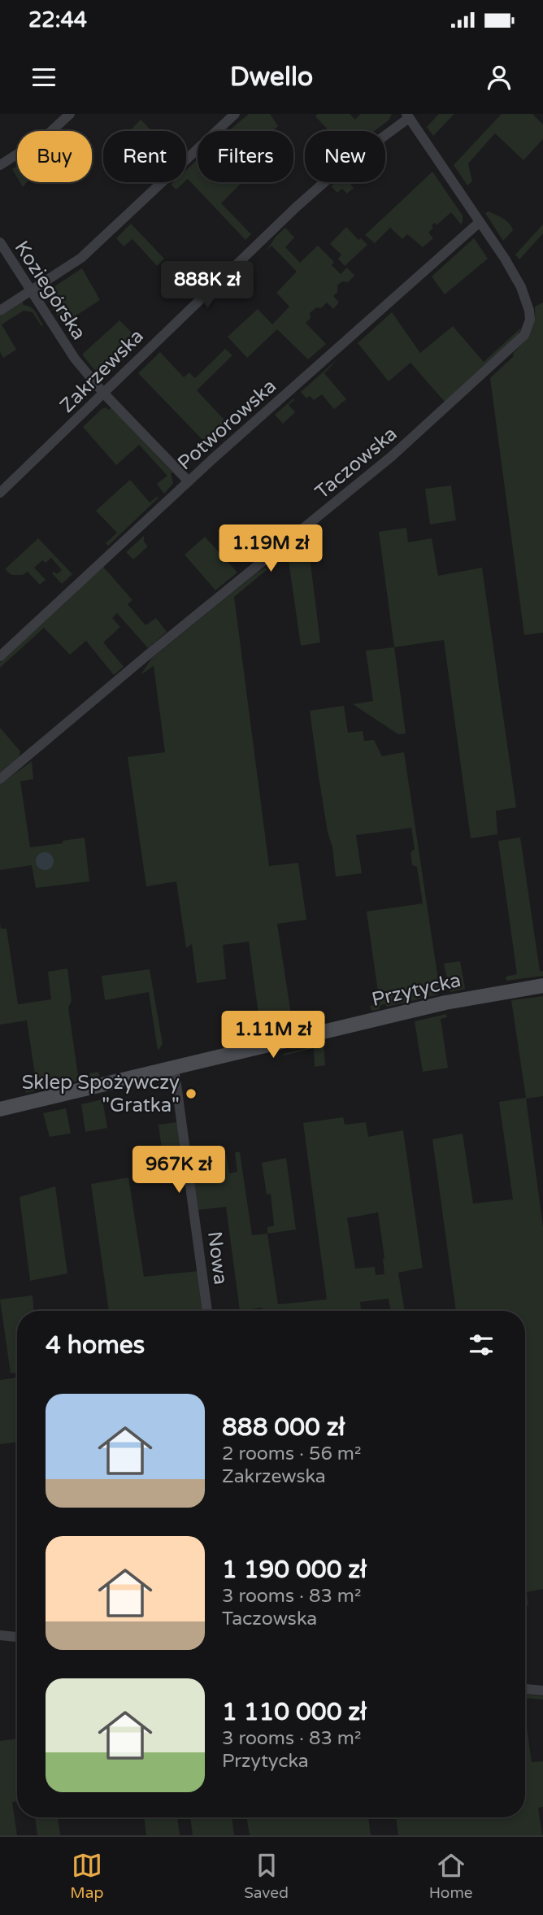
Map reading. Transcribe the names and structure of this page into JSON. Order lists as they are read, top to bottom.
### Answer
{
  "streets": {
    "main road": ["Przytycka"],
    "street": [
      "Koziegórska",
      "Zakrzewska",
      "Potworowska",
      "Taczowska",
      "Nowa"
    ]
  },
  "crossings": [
    ["Koziegórska", "Zakrzewska"],
    ["Koziegórska", "Potworowska"],
    ["Potworowska", "Taczowska"],
    ["Przytycka", "Nowa"]
  ],
  "places": ["Sklep Spożywczy \"Gratka\""],
  "page": {
    "status": "22:44",
    "header": "Dwello",
    "chip": [
      "Buy",
      "Rent",
      "Filters",
      "New"
    ],
    "price": [
      "888K zł",
      "1.19M zł",
      "1.11M zł",
      "967K zł"
    ],
    "heading": "4 homes",
    "list": [
      {
        "name": "888 000 zł",
        "note": "2 rooms · 56 m² · Zakrzewska"
      },
      {
        "name": "1 190 000 zł",
        "note": "3 rooms · 83 m² · Taczowska"
      },
      {
        "name": "1 110 000 zł",
        "note": "3 rooms · 83 m² · Przytycka"
      }
    ],
    "tabs": ["Map", "Saved", "Home"]
  }
}
